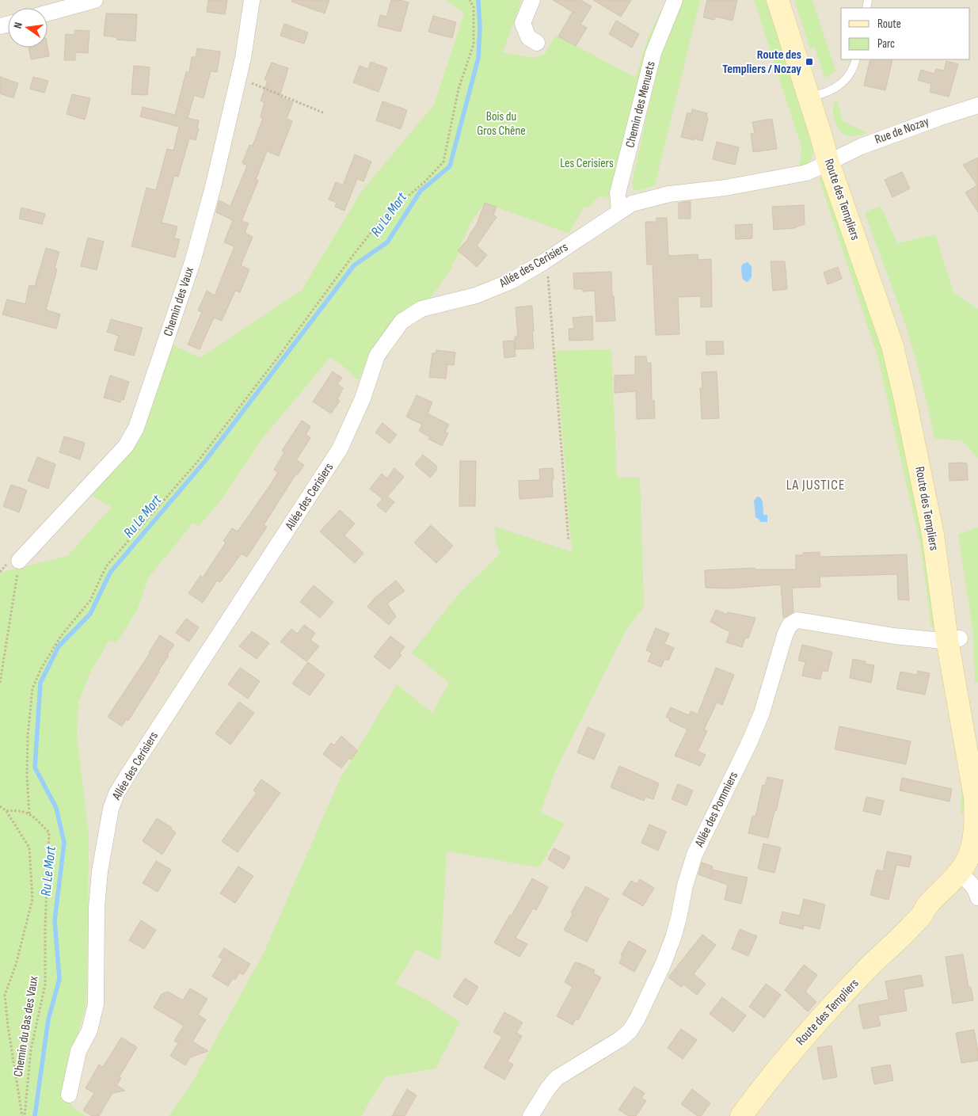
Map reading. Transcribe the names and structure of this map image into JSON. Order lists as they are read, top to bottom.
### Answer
{
  "streets": {
    "main road": ["Route des Templiers"],
    "street": [
      "Chemin des Menuets",
      "Rue de Nozay",
      "Allée des Cerisiers",
      "Chemin des Vaux",
      "Allée des Pommiers"
    ],
    "path": ["Chemin du Bas des Vaux"]
  },
  "crossings": [
    ["Chemin des Menuets", "Allée des Cerisiers"],
    ["Rue de Nozay", "Route des Templiers"],
    ["Rue de Nozay", "Allée des Cerisiers"],
    ["Route des Templiers", "Allée des Cerisiers"],
    ["Route des Templiers", "Allée des Pommiers"]
  ],
  "districts": ["LA JUSTICE"],
  "water": ["Ru Le Mort"],
  "parks": ["Bois du Gros Chêne", "Les Cerisiers"],
  "places": {
    "transit": ["Route des Templiers / Nozay"]
  },
  "legend": ["Route", "Parc"],
  "north": "left"
}
